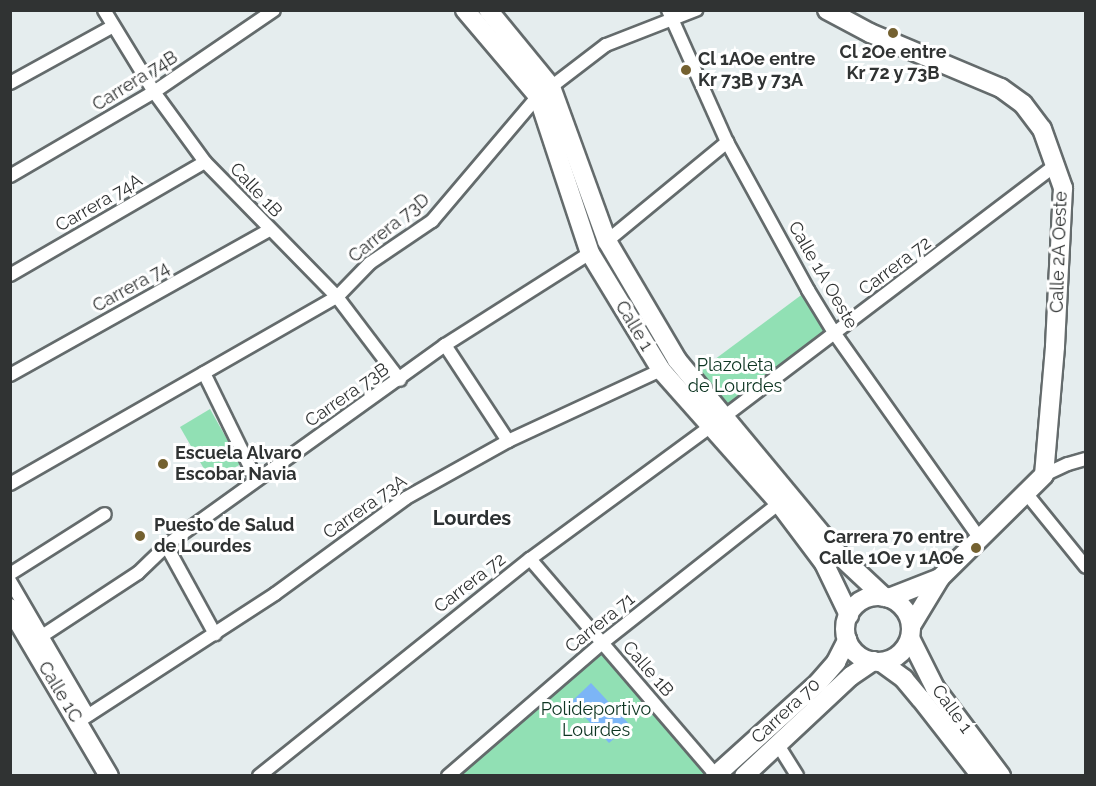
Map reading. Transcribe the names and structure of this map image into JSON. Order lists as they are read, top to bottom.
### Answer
{
  "streets": {
    "street": [
      "Carrera 74B",
      "Calle 1B",
      "Carrera 74A",
      "Carrera 73D",
      "Calle 2A Oeste",
      "Carrera 72",
      "Calle 1A Oeste",
      "Carrera 74",
      "Calle 1",
      "Carrera 73B",
      "Carrera 73A",
      "Carrera 71",
      "Calle 1C",
      "Carrera 70"
    ]
  },
  "crossings": [
    ["Carrera 74B", "Calle 1B"],
    ["Calle 1B", "Carrera 74A"],
    ["Calle 1B", "Carrera 73D"],
    ["Calle 1B", "Carrera 72"],
    ["Calle 1B", "Carrera 74"],
    ["Calle 1B", "Carrera 73B"],
    ["Calle 1B", "Carrera 71"],
    ["Calle 1B", "Carrera 70"],
    ["Carrera 73D", "Calle 1A Oeste"],
    ["Carrera 73D", "Calle 1"],
    ["Calle 2A Oeste", "Carrera 72"],
    ["Carrera 72", "Calle 1A Oeste"],
    ["Carrera 72", "Calle 1"],
    ["Calle 1", "Carrera 73B"],
    ["Calle 1", "Carrera 73A"],
    ["Calle 1", "Carrera 71"],
    ["Calle 1", "Carrera 70"],
    ["Carrera 73A", "Calle 1C"]
  ],
  "districts": ["Lourdes"],
  "parks": ["Plazoleta de Lourdes", "Polideportivo Lourdes"],
  "places": [
    "Cl 2Oe entre Kr 72 y 73B",
    "Cl 1AOe entre Kr 73B y 73A",
    "Escuela Alvaro Escobar Navia",
    "Puesto de Salud de Lourdes",
    "Carrera 70 entre Calle 1Oe y 1AOe"
  ]
}
